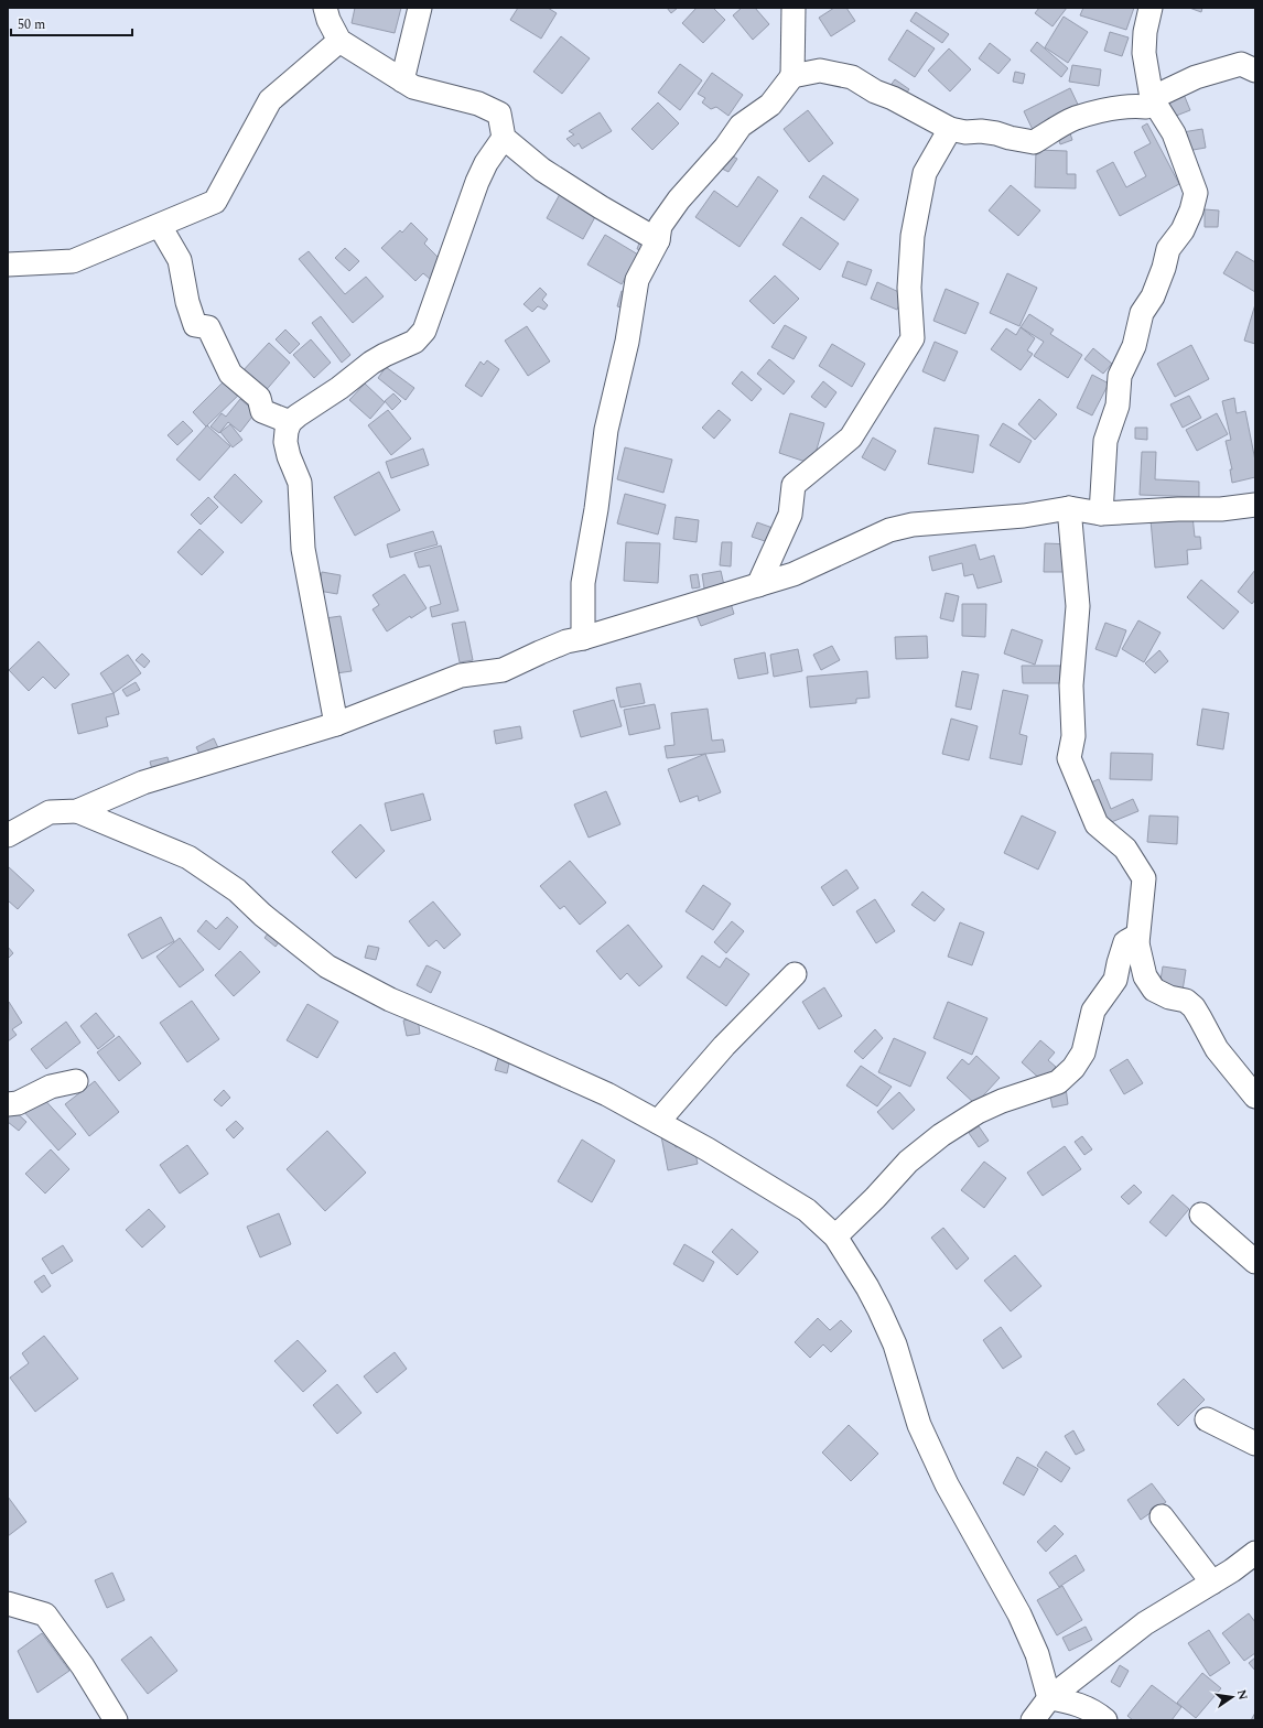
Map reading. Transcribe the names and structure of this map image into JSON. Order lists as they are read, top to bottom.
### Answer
{
  "scale_bar": "50 m",
  "north": "right"
}
